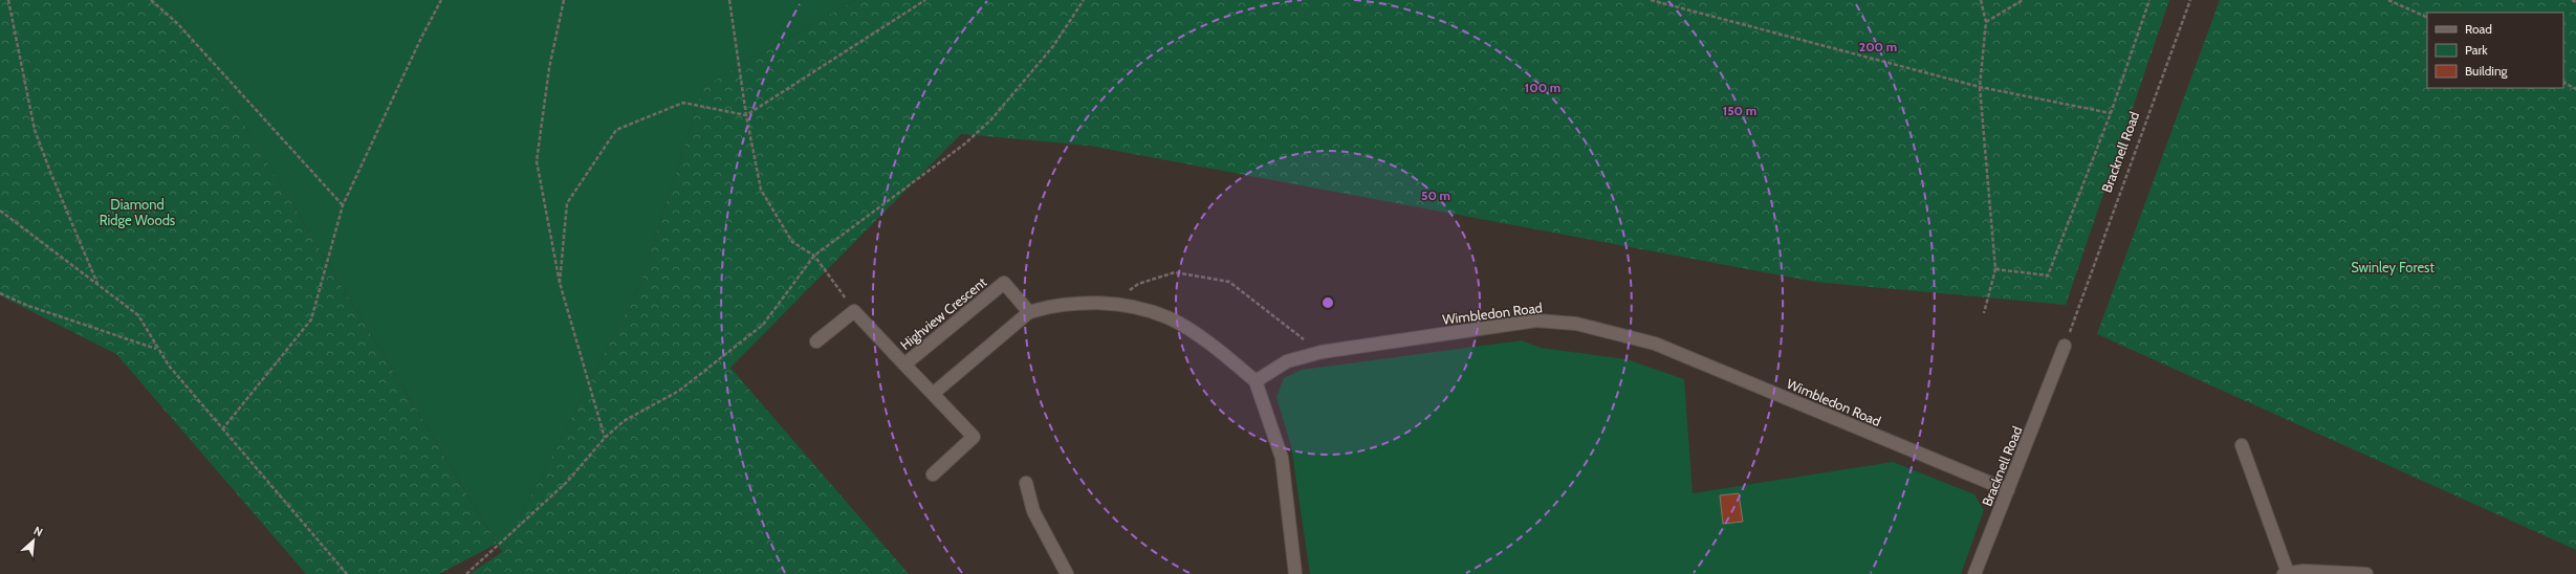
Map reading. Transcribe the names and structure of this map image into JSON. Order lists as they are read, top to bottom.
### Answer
{
  "streets": {
    "street": ["Bracknell Road", "Highview Crescent", "Wimbledon Road"]
  },
  "crossings": [
    ["Bracknell Road", "Wimbledon Road"]
  ],
  "parks": ["Diamond Ridge Woods", "Swinley Forest"],
  "legend": ["Road", "Park", "Building"],
  "north": "top right",
  "rings": [
    "200 m",
    "100 m",
    "150 m",
    "50 m"
  ]
}
